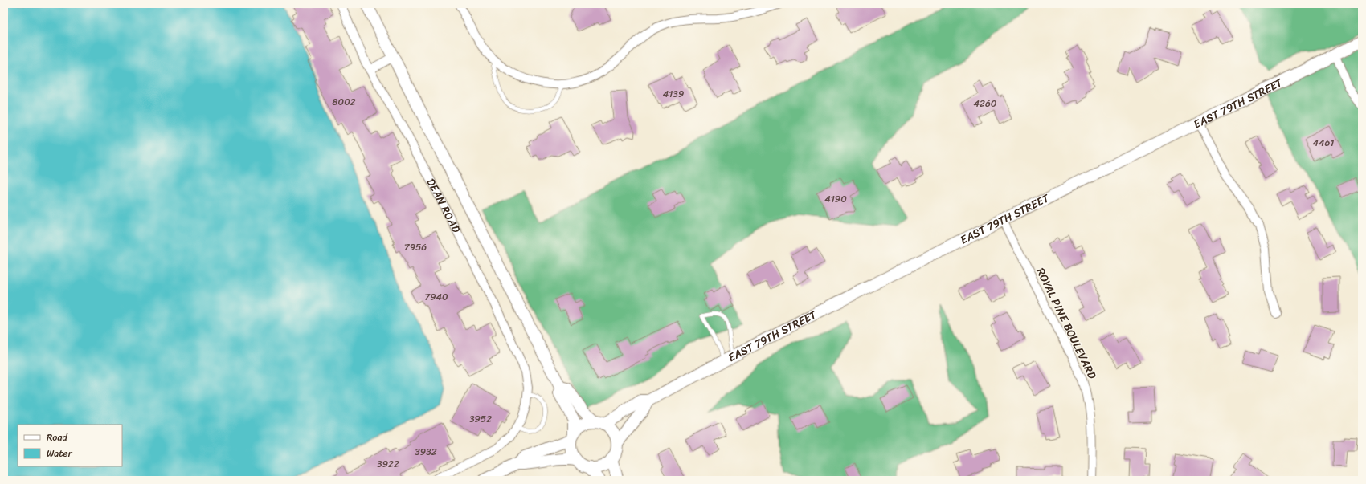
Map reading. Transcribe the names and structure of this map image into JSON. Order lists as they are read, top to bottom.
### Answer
{
  "streets": {
    "street": ["EAST 79TH STREET", "DEAN ROAD", "ROYAL PINE BOULEVARD"]
  },
  "crossings": [
    ["EAST 79TH STREET", "DEAN ROAD"],
    ["EAST 79TH STREET", "ROYAL PINE BOULEVARD"]
  ],
  "house_numbers": [
    "4139",
    "8002",
    "4260",
    "4461",
    "4190",
    "7956",
    "7940",
    "3952",
    "3932",
    "3922"
  ],
  "legend": ["Road", "Water"]
}
